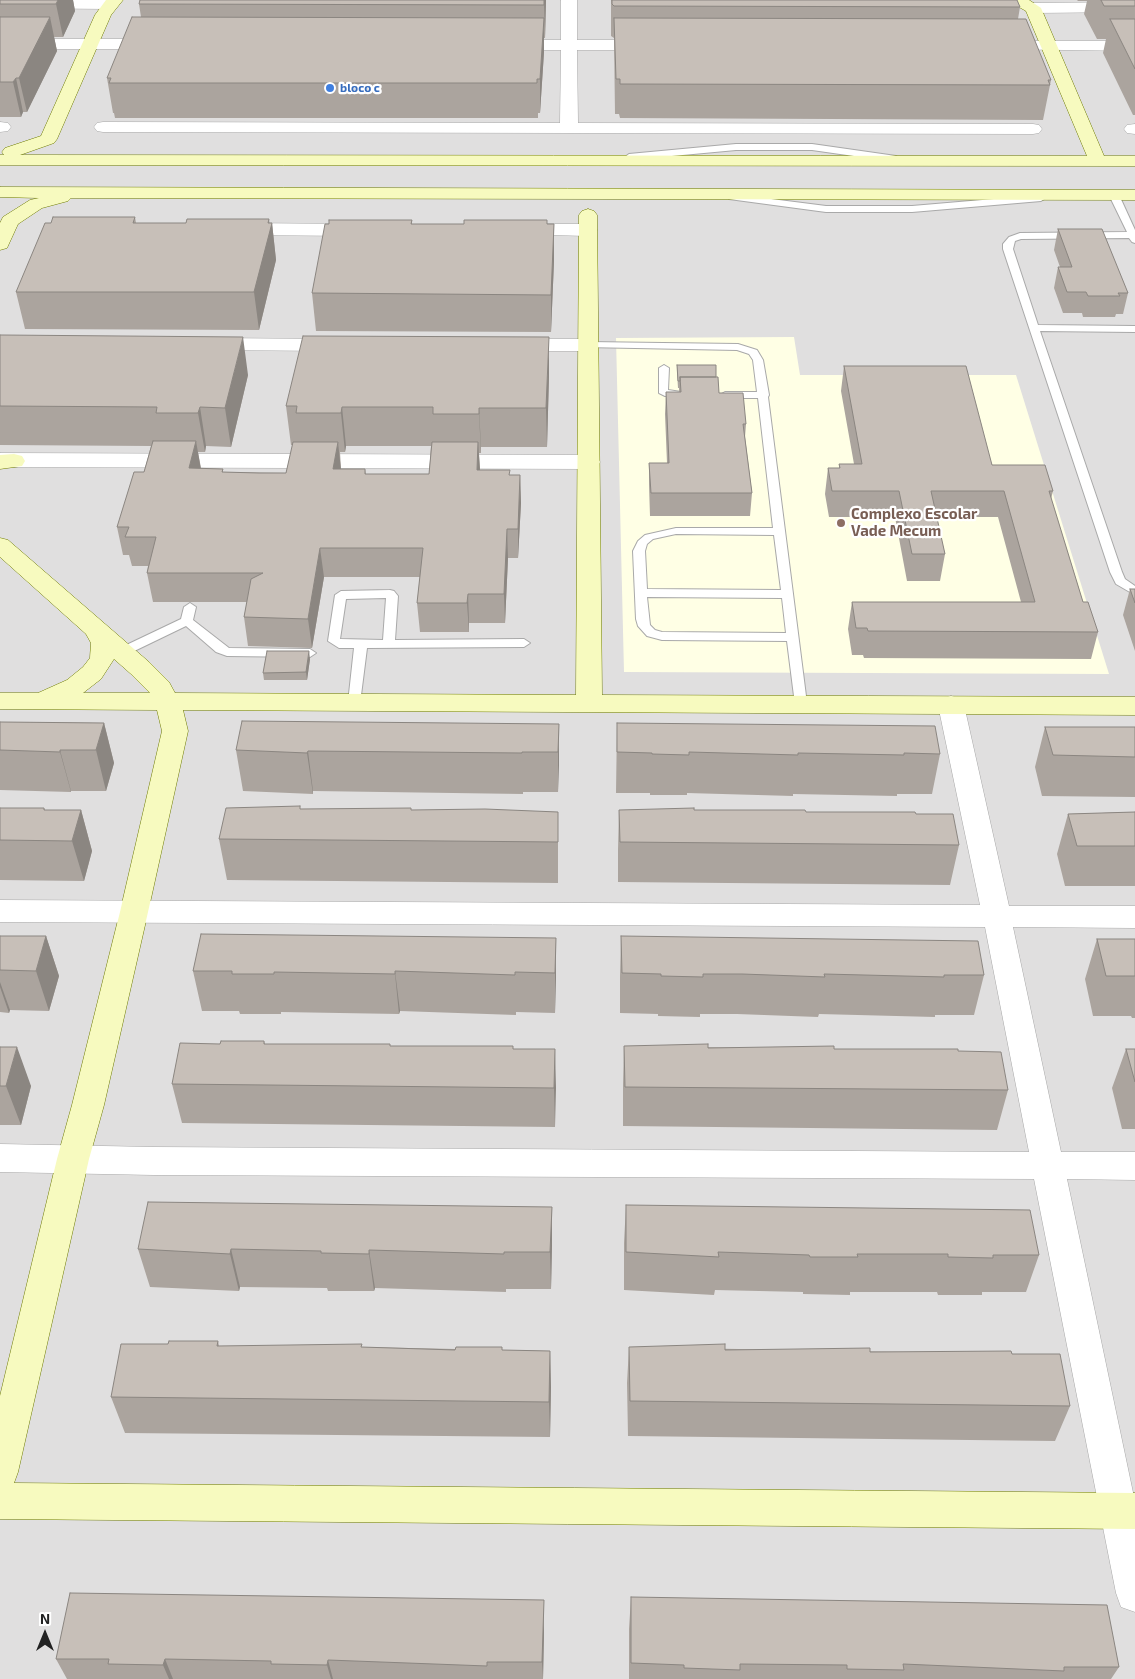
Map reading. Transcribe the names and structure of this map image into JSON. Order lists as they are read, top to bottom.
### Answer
{
  "places": ["bloco c", "Complexo Escolar Vade Mecum"],
  "north": "top"
}
